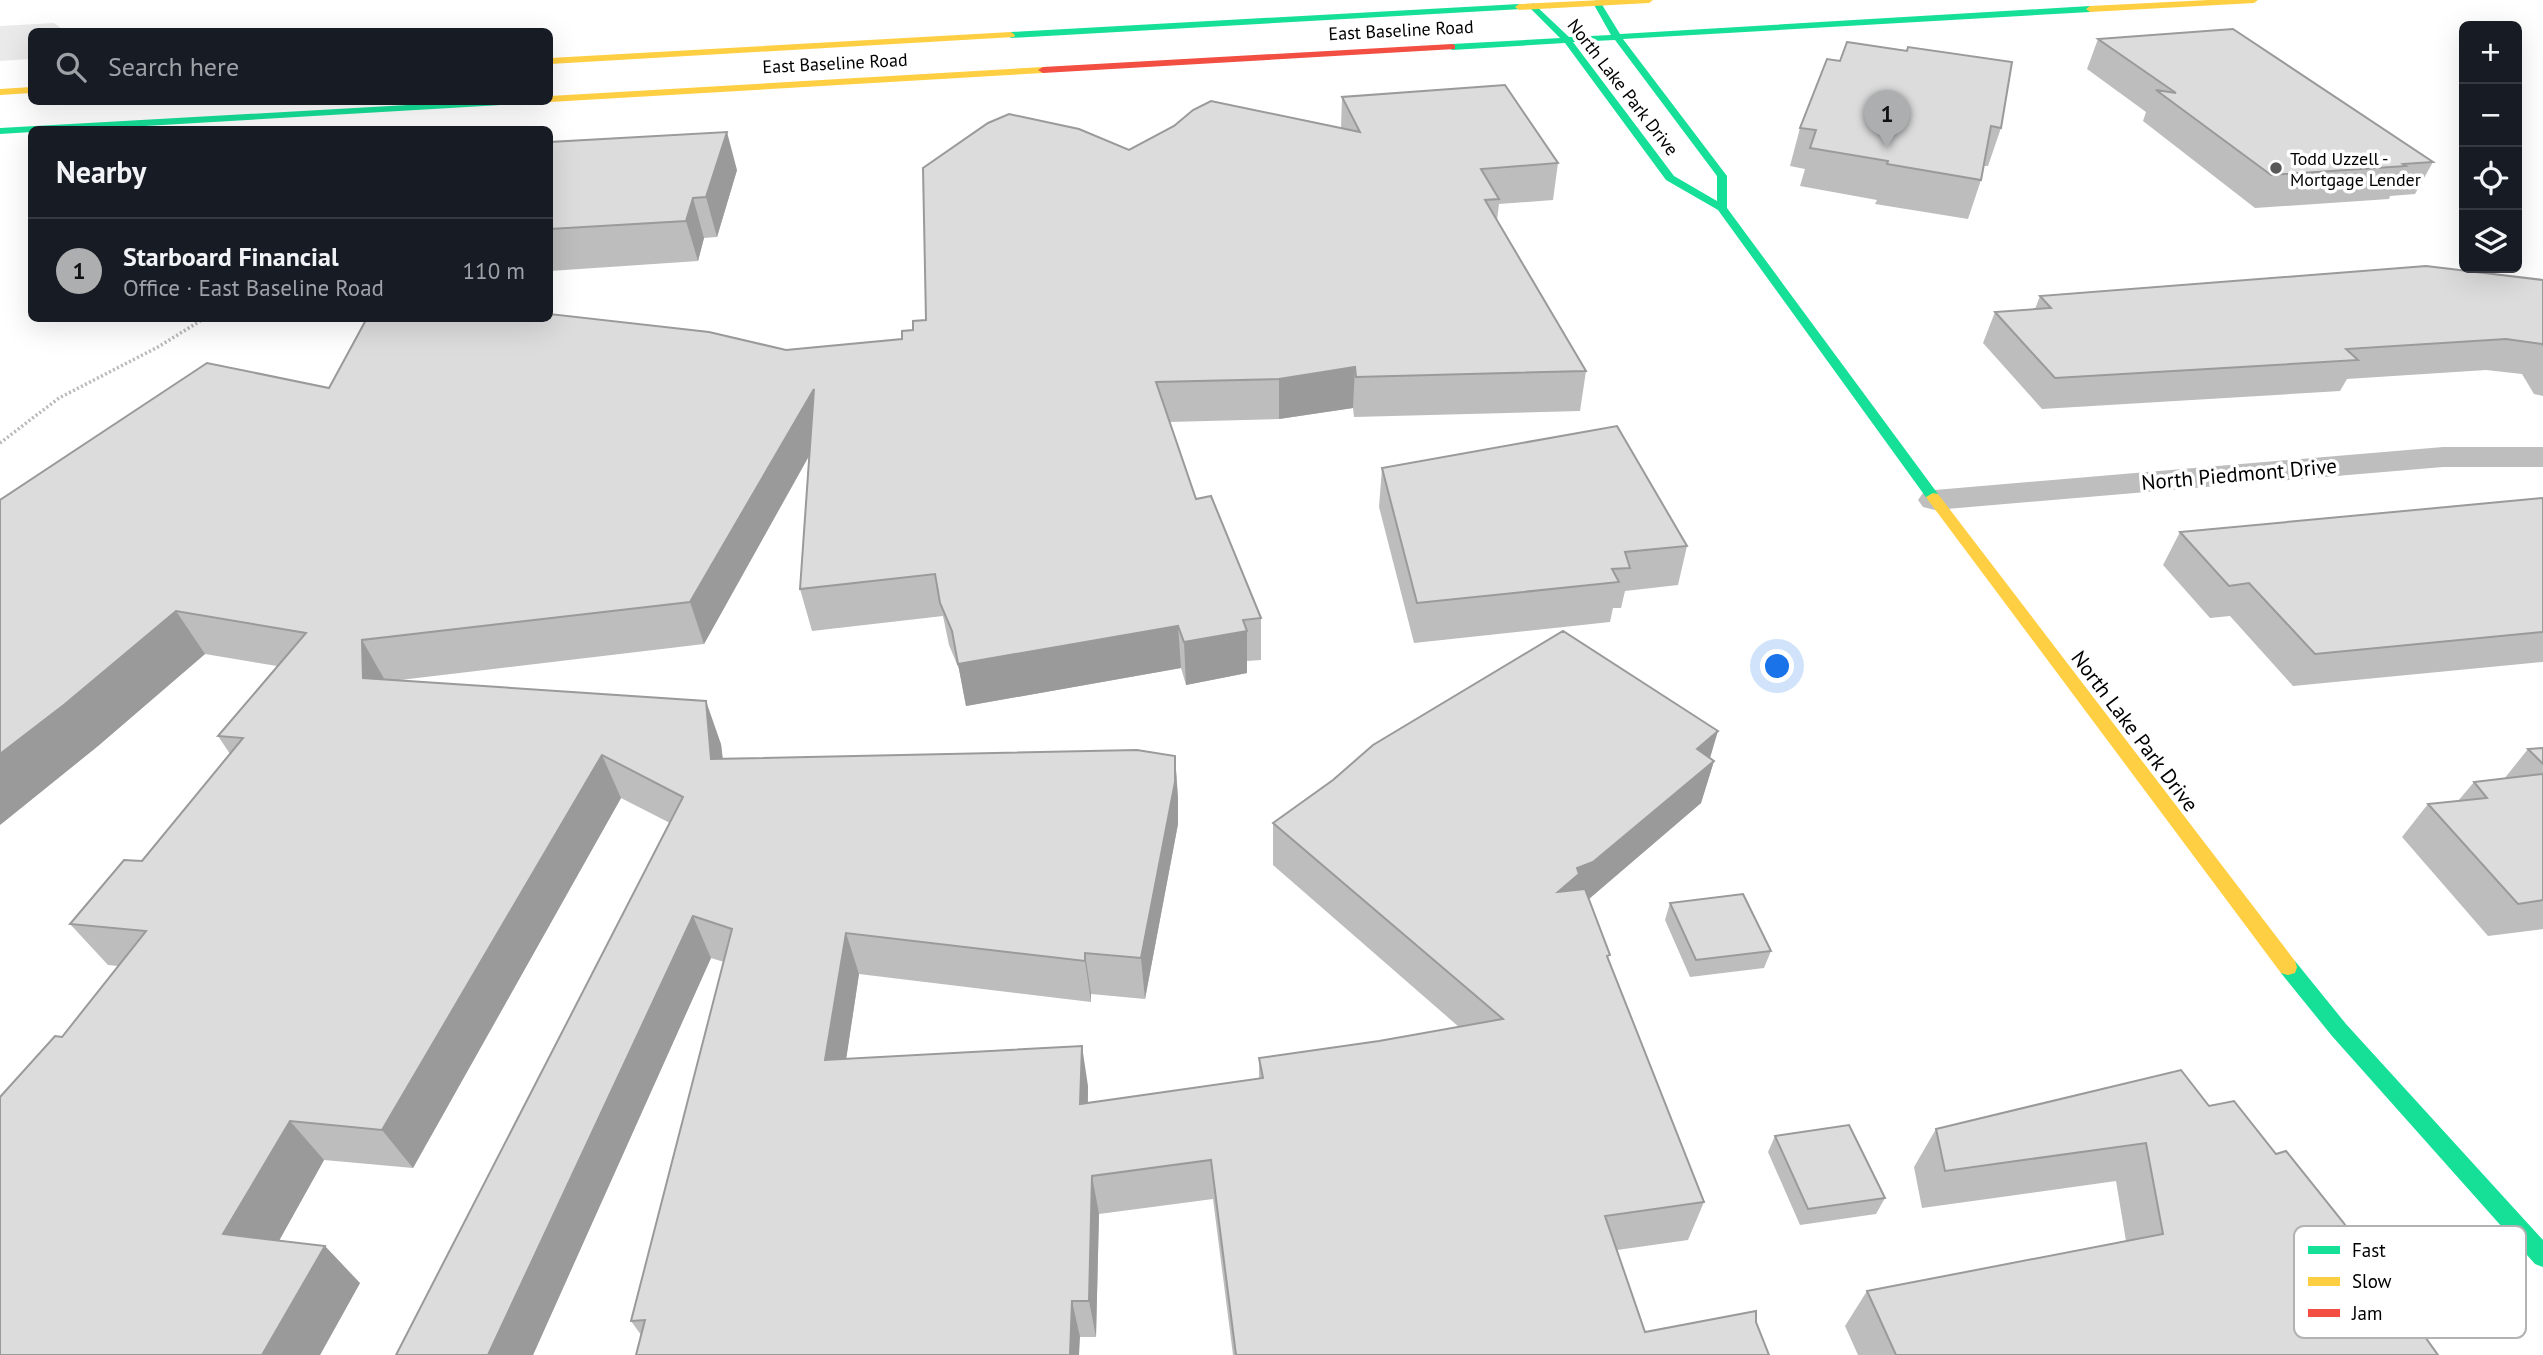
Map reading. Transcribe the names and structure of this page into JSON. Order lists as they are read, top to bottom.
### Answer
{
  "streets": {
    "main road": ["East Baseline Road", "North Lake Park Drive"],
    "street": ["North Piedmont Drive"]
  },
  "crossings": [
    ["East Baseline Road", "North Lake Park Drive"],
    ["North Lake Park Drive", "North Piedmont Drive"]
  ],
  "places": ["Todd Uzzell - Mortgage Lender"],
  "legend": ["Fast", "Slow", "Jam"],
  "page": {
    "map_buttons": ["+", "−"],
    "search": "Search here",
    "pins": "1",
    "heading": "Nearby",
    "list": [
      {
        "mark": "1",
        "name": "Starboard Financial",
        "note": "Office · East Baseline Road",
        "value": "110 m"
      }
    ]
  }
}
